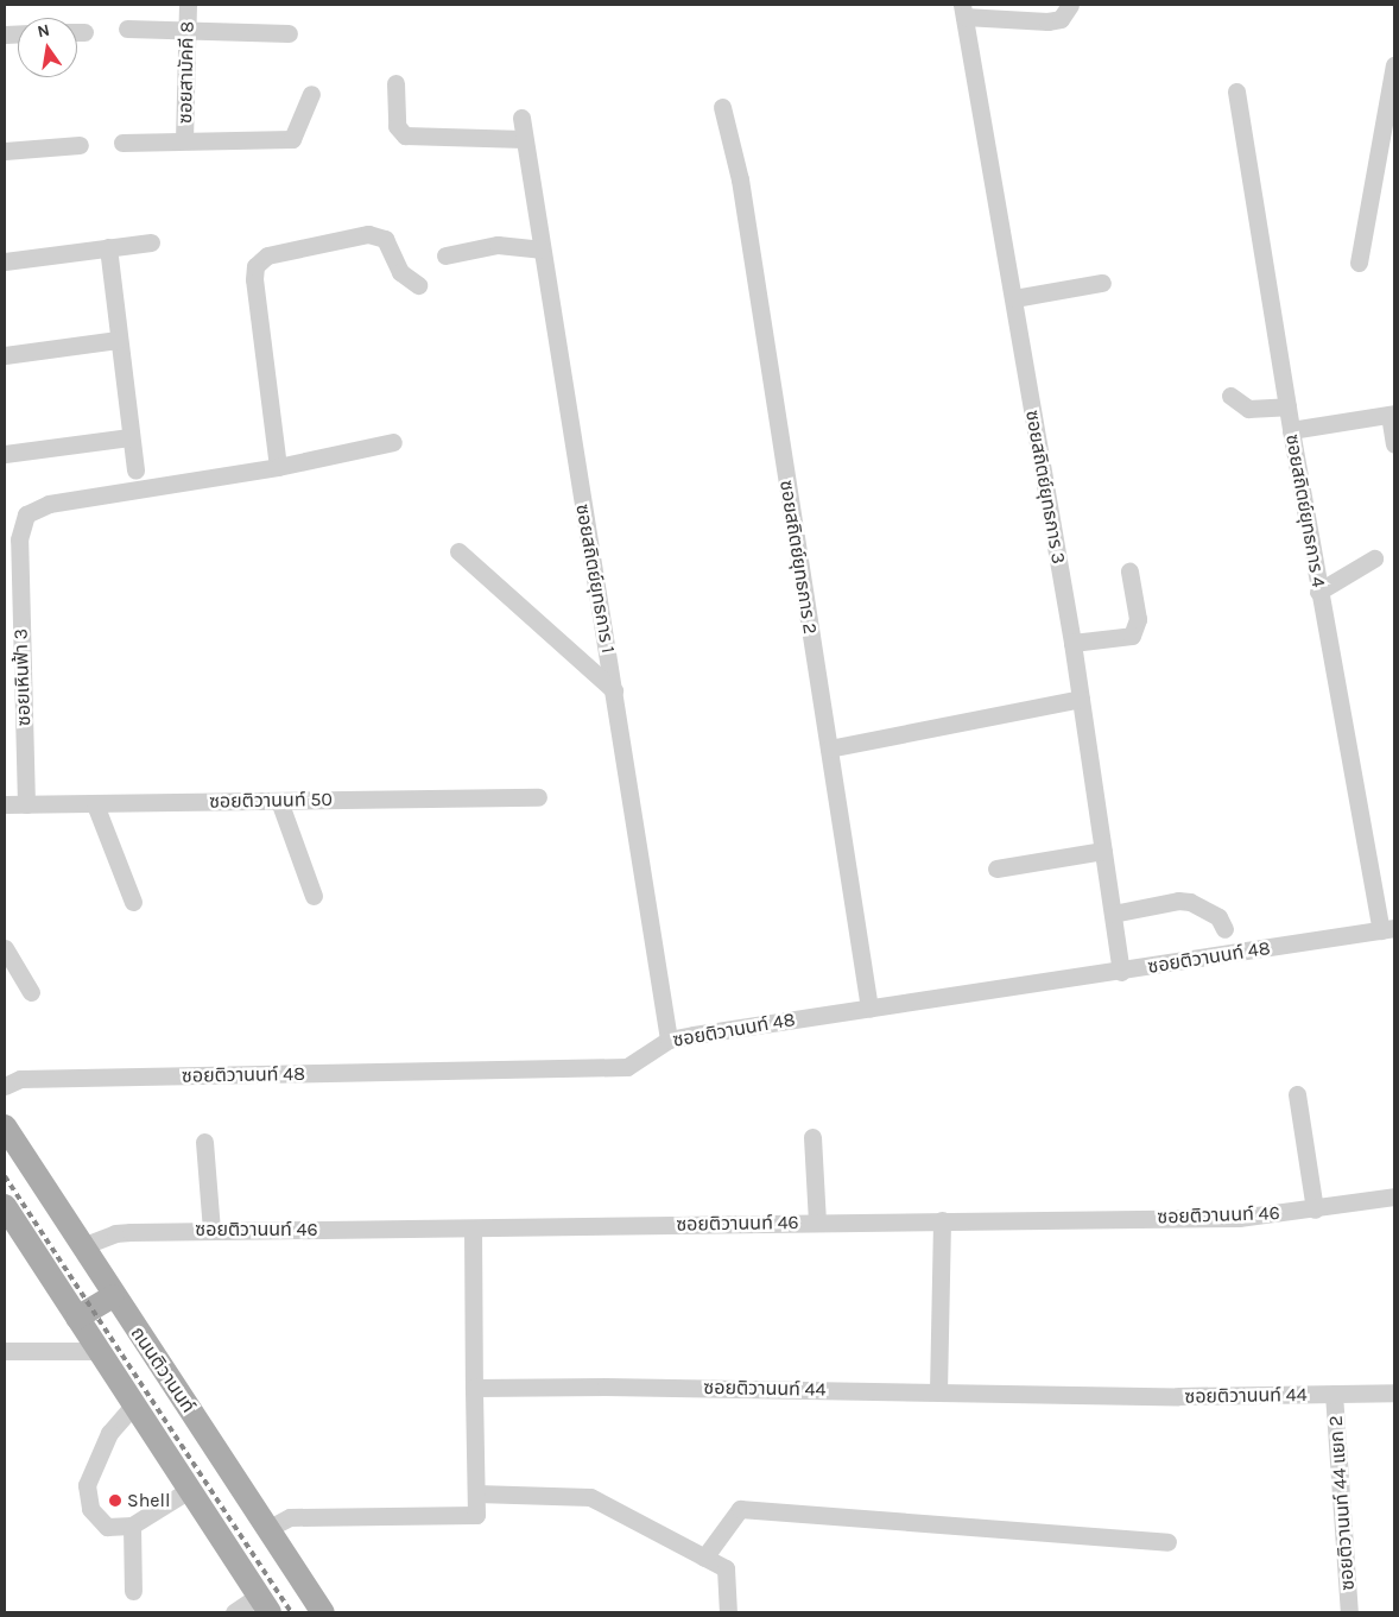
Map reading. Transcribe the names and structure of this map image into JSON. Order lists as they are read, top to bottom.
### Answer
{
  "streets": {
    "main road": ["ถนนติวานนท์"],
    "street": [
      "ซอยสามัคคี 8",
      "ซอยสถิตย์ยุทธการ 3",
      "ซอยสถิตย์ยุทธการ 4",
      "ซอยสถิตย์ยุทธการ 2",
      "ซอยสถิตย์ยุทธการ 1",
      "ซอยเหินฟ้า 3",
      "ซอยติวานนท์ 50",
      "ซอยติวานนท์ 48",
      "ซอยติวานนท์ 46",
      "ซอยติวานนท์ 44",
      "ซอยติวานนท์ 44 แยก 2"
    ]
  },
  "crossings": [
    ["ซอยสถิตย์ยุทธการ 3", "ซอยติวานนท์ 48"],
    ["ซอยสถิตย์ยุทธการ 4", "ซอยติวานนท์ 48"],
    ["ซอยสถิตย์ยุทธการ 2", "ซอยติวานนท์ 48"],
    ["ซอยสถิตย์ยุทธการ 1", "ซอยติวานนท์ 48"],
    ["ซอยเหินฟ้า 3", "ซอยติวานนท์ 50"],
    ["ซอยติวานนท์ 46", "ถนนติวานนท์"],
    ["ซอยติวานนท์ 44", "ซอยติวานนท์ 44 แยก 2"]
  ],
  "places": ["Shell"],
  "north": "top"
}
